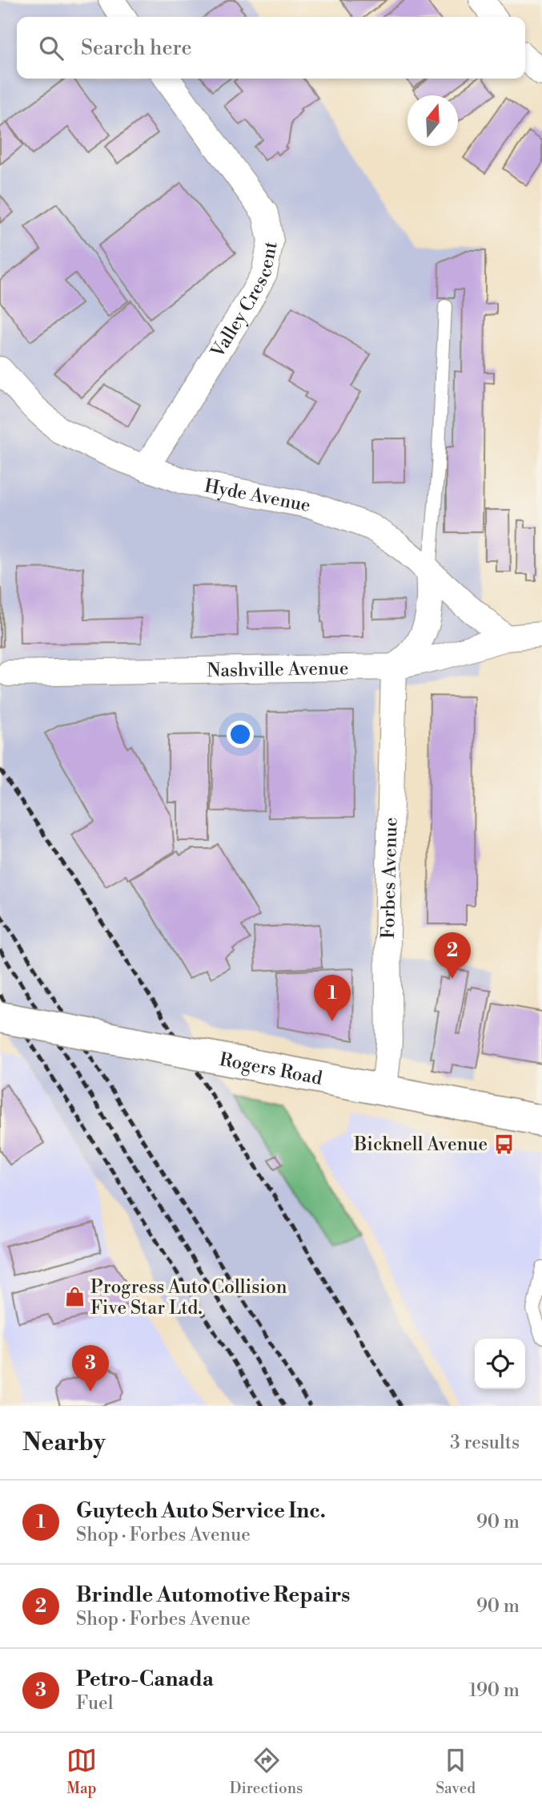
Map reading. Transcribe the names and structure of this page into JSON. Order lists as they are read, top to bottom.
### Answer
{
  "streets": {
    "main road": ["Rogers Road"],
    "street": [
      "Valley Crescent",
      "Hyde Avenue",
      "Nashville Avenue",
      "Forbes Avenue"
    ]
  },
  "crossings": [
    ["Valley Crescent", "Hyde Avenue"],
    ["Hyde Avenue", "Nashville Avenue"],
    ["Nashville Avenue", "Forbes Avenue"],
    ["Forbes Avenue", "Rogers Road"]
  ],
  "places": {
    "bus stop": ["Bicknell Avenue"],
    "shop": ["Progress Auto Collision Five Star Ltd."]
  },
  "north": "top",
  "page": {
    "search": "Search here",
    "pins": ["2", "1", "3"],
    "heading": ["Nearby", "3 results"],
    "list": [
      {
        "mark": "1",
        "name": "Guytech Auto Service Inc.",
        "note": "Shop · Forbes Avenue",
        "value": "90 m"
      },
      {
        "mark": "2",
        "name": "Brindle Automotive Repairs",
        "note": "Shop · Forbes Avenue",
        "value": "90 m"
      },
      {
        "mark": "3",
        "name": "Petro-Canada",
        "note": "Fuel",
        "value": "190 m"
      }
    ],
    "nav": ["Map", "Directions", "Saved"]
  }
}
